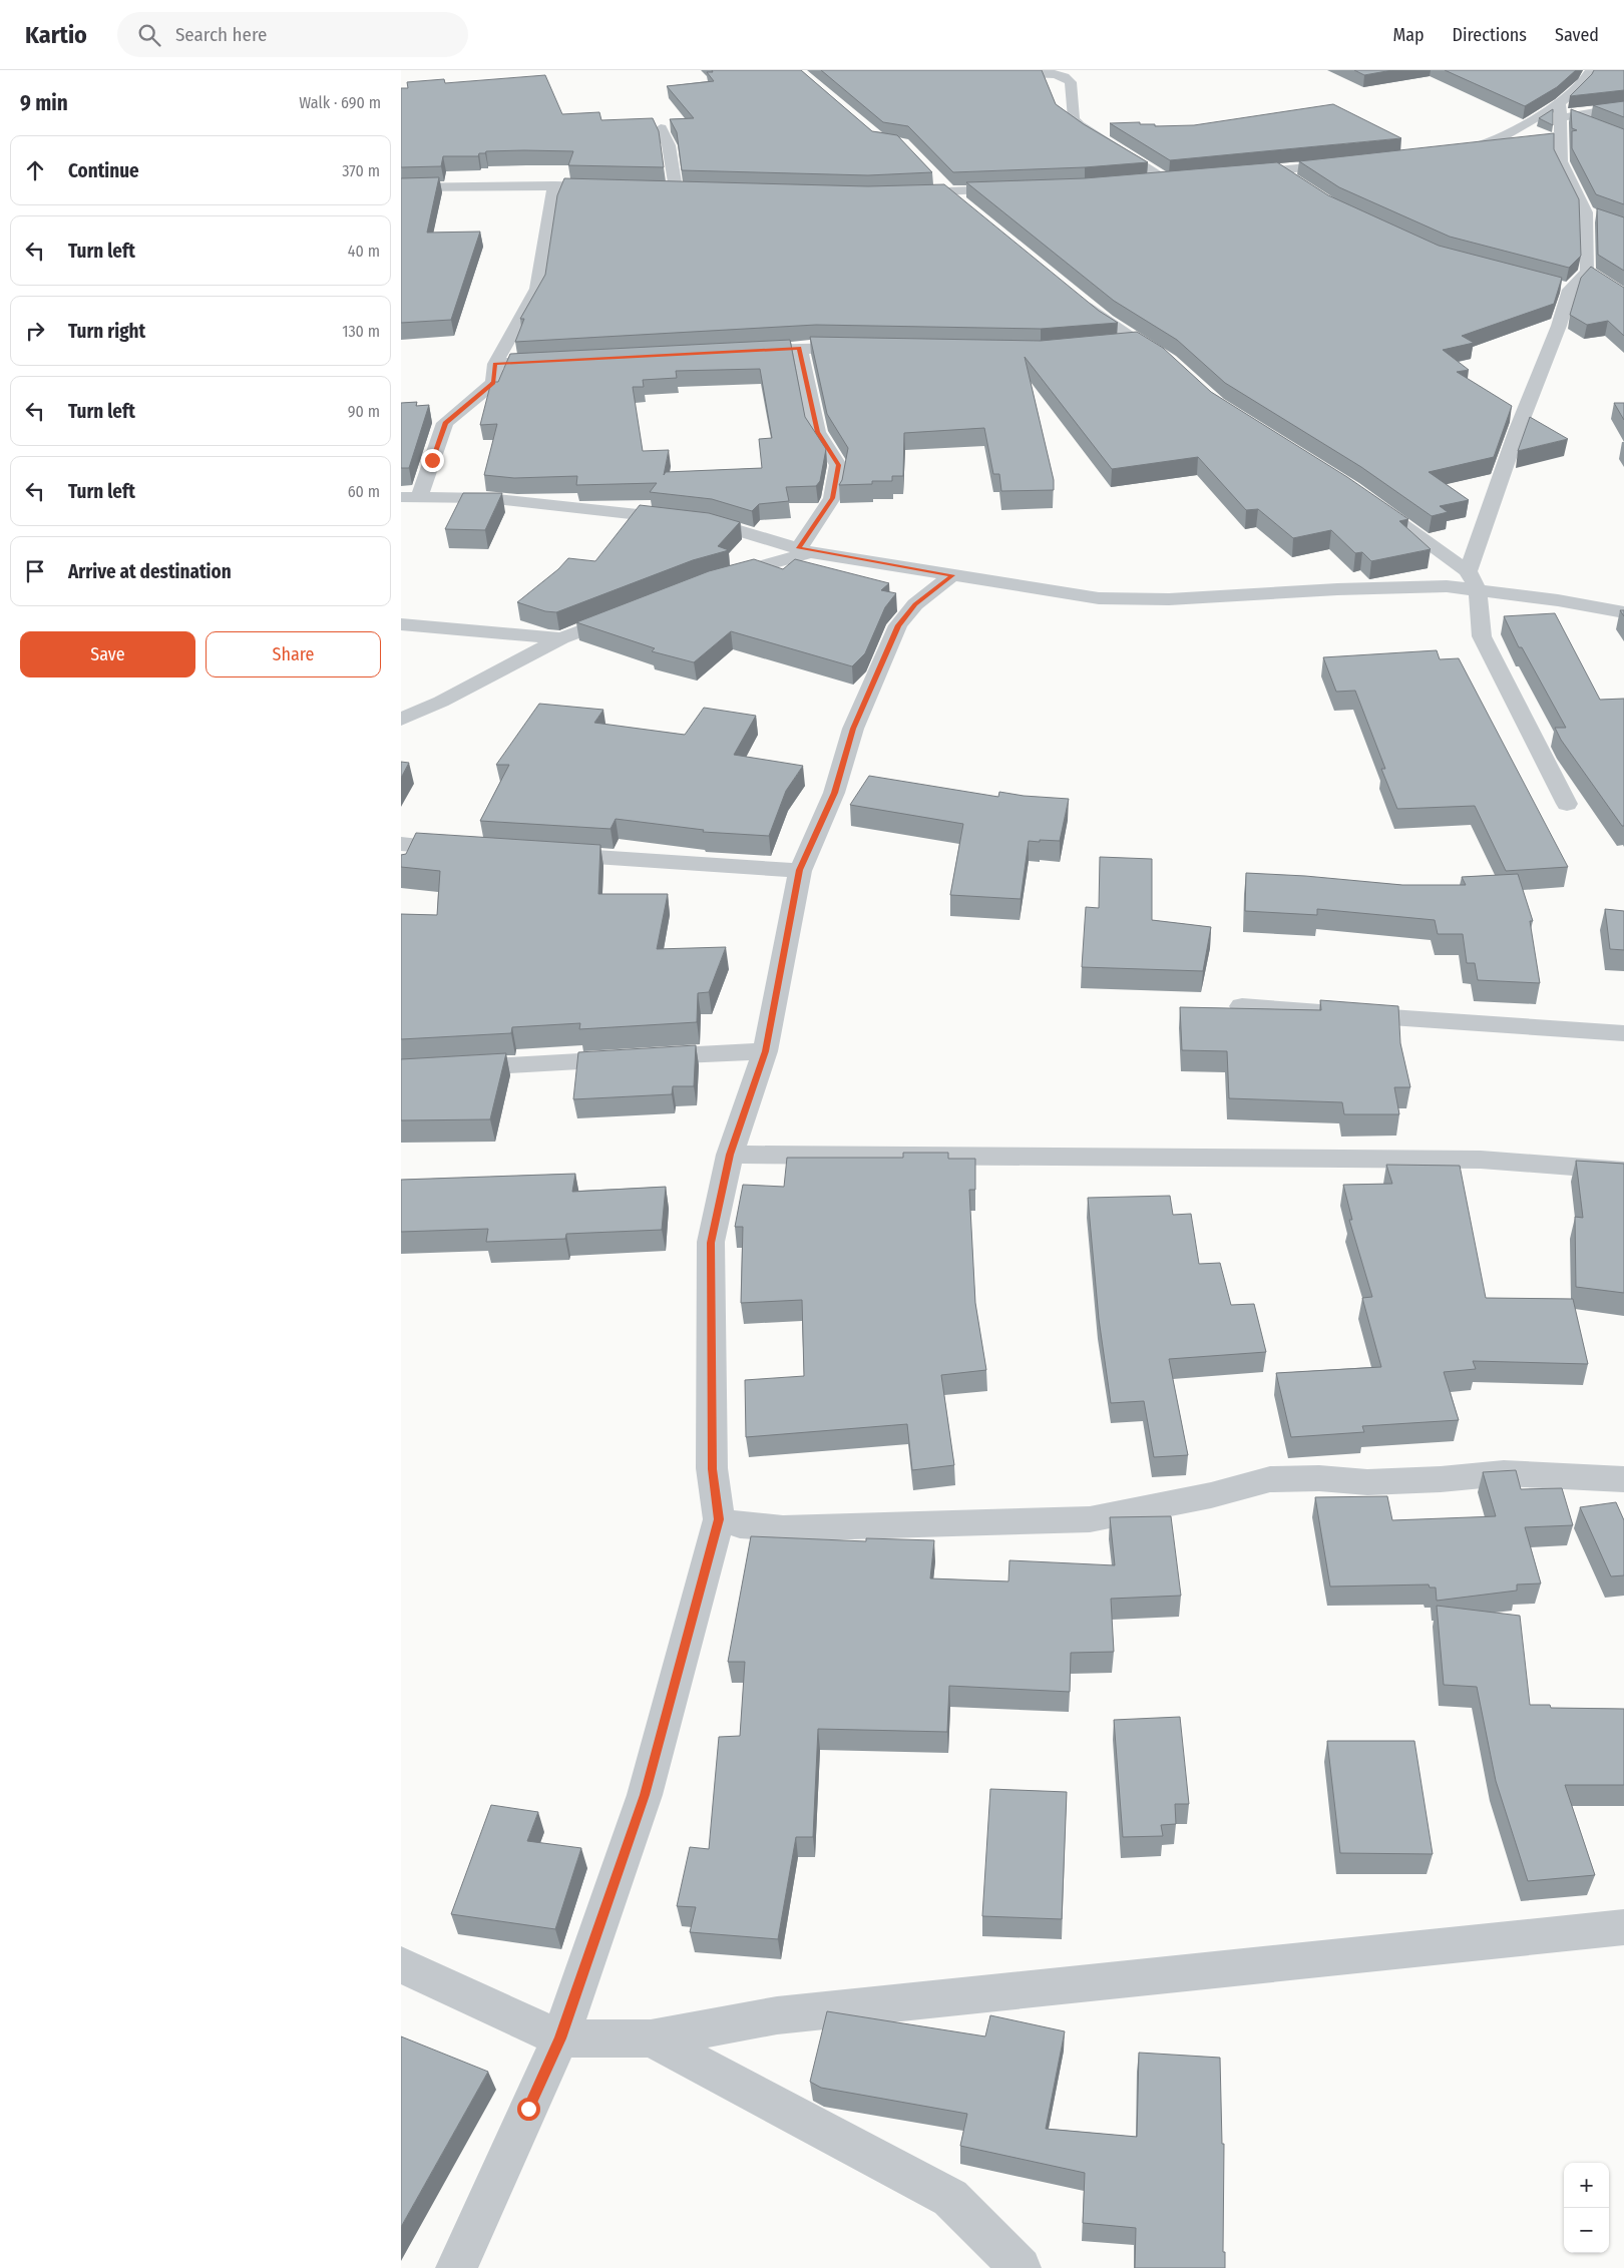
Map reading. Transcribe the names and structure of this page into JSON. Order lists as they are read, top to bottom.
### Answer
{
  "page": {
    "header": "Kartio",
    "search": "Search here",
    "nav": ["Map", "Directions", "Saved"],
    "heading": ["9 min", "Walk · 690 m"],
    "list": [
      ["Continue", "370 m"],
      ["Turn left", "40 m"],
      ["Turn right", "130 m"],
      ["Turn left", "90 m"],
      ["Turn left", "60 m"],
      "Arrive at destination"
    ],
    "buttons": ["Save", "Share"],
    "map_buttons": ["+", "−"]
  }
}
